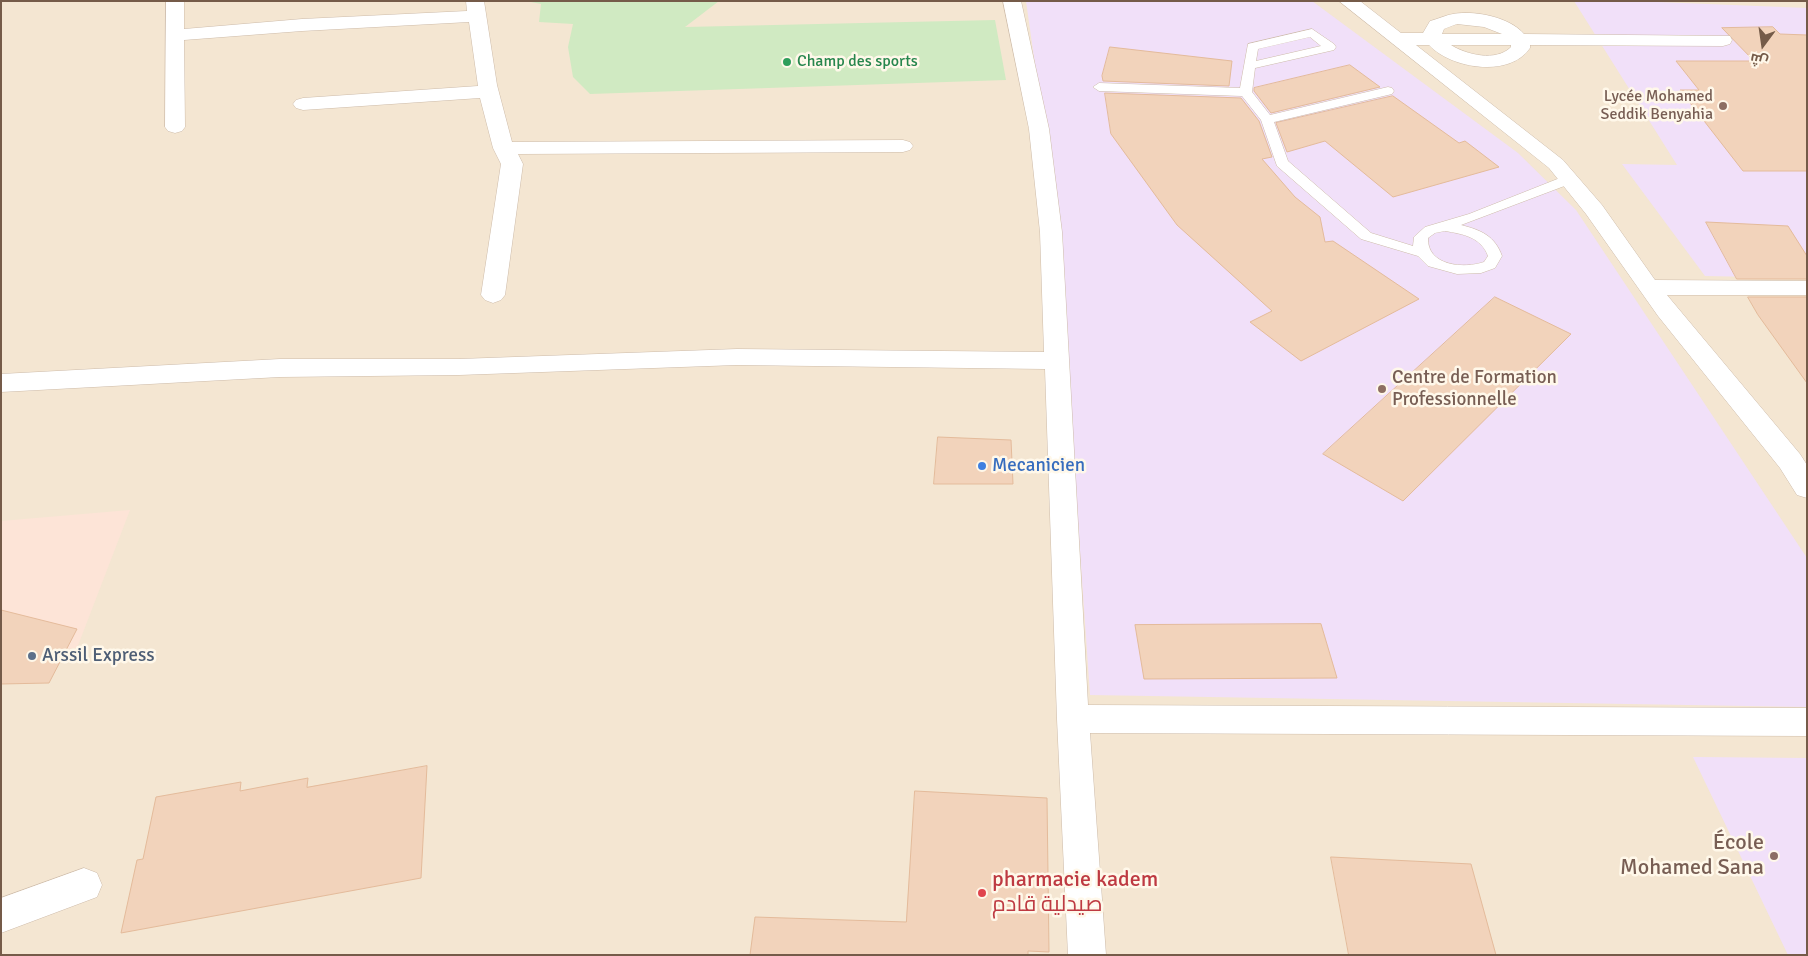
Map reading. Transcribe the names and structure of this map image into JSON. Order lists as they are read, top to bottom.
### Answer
{
  "places": [
    "Champ des sports",
    "Lycée Mohamed Seddik Benyahia",
    "Centre de Formation Professionnelle",
    "Mecanicien",
    "Arssil Express",
    "École Mohamed Sana",
    "pharmacie kadem صيدلية قادم"
  ],
  "north": "bottom"
}
